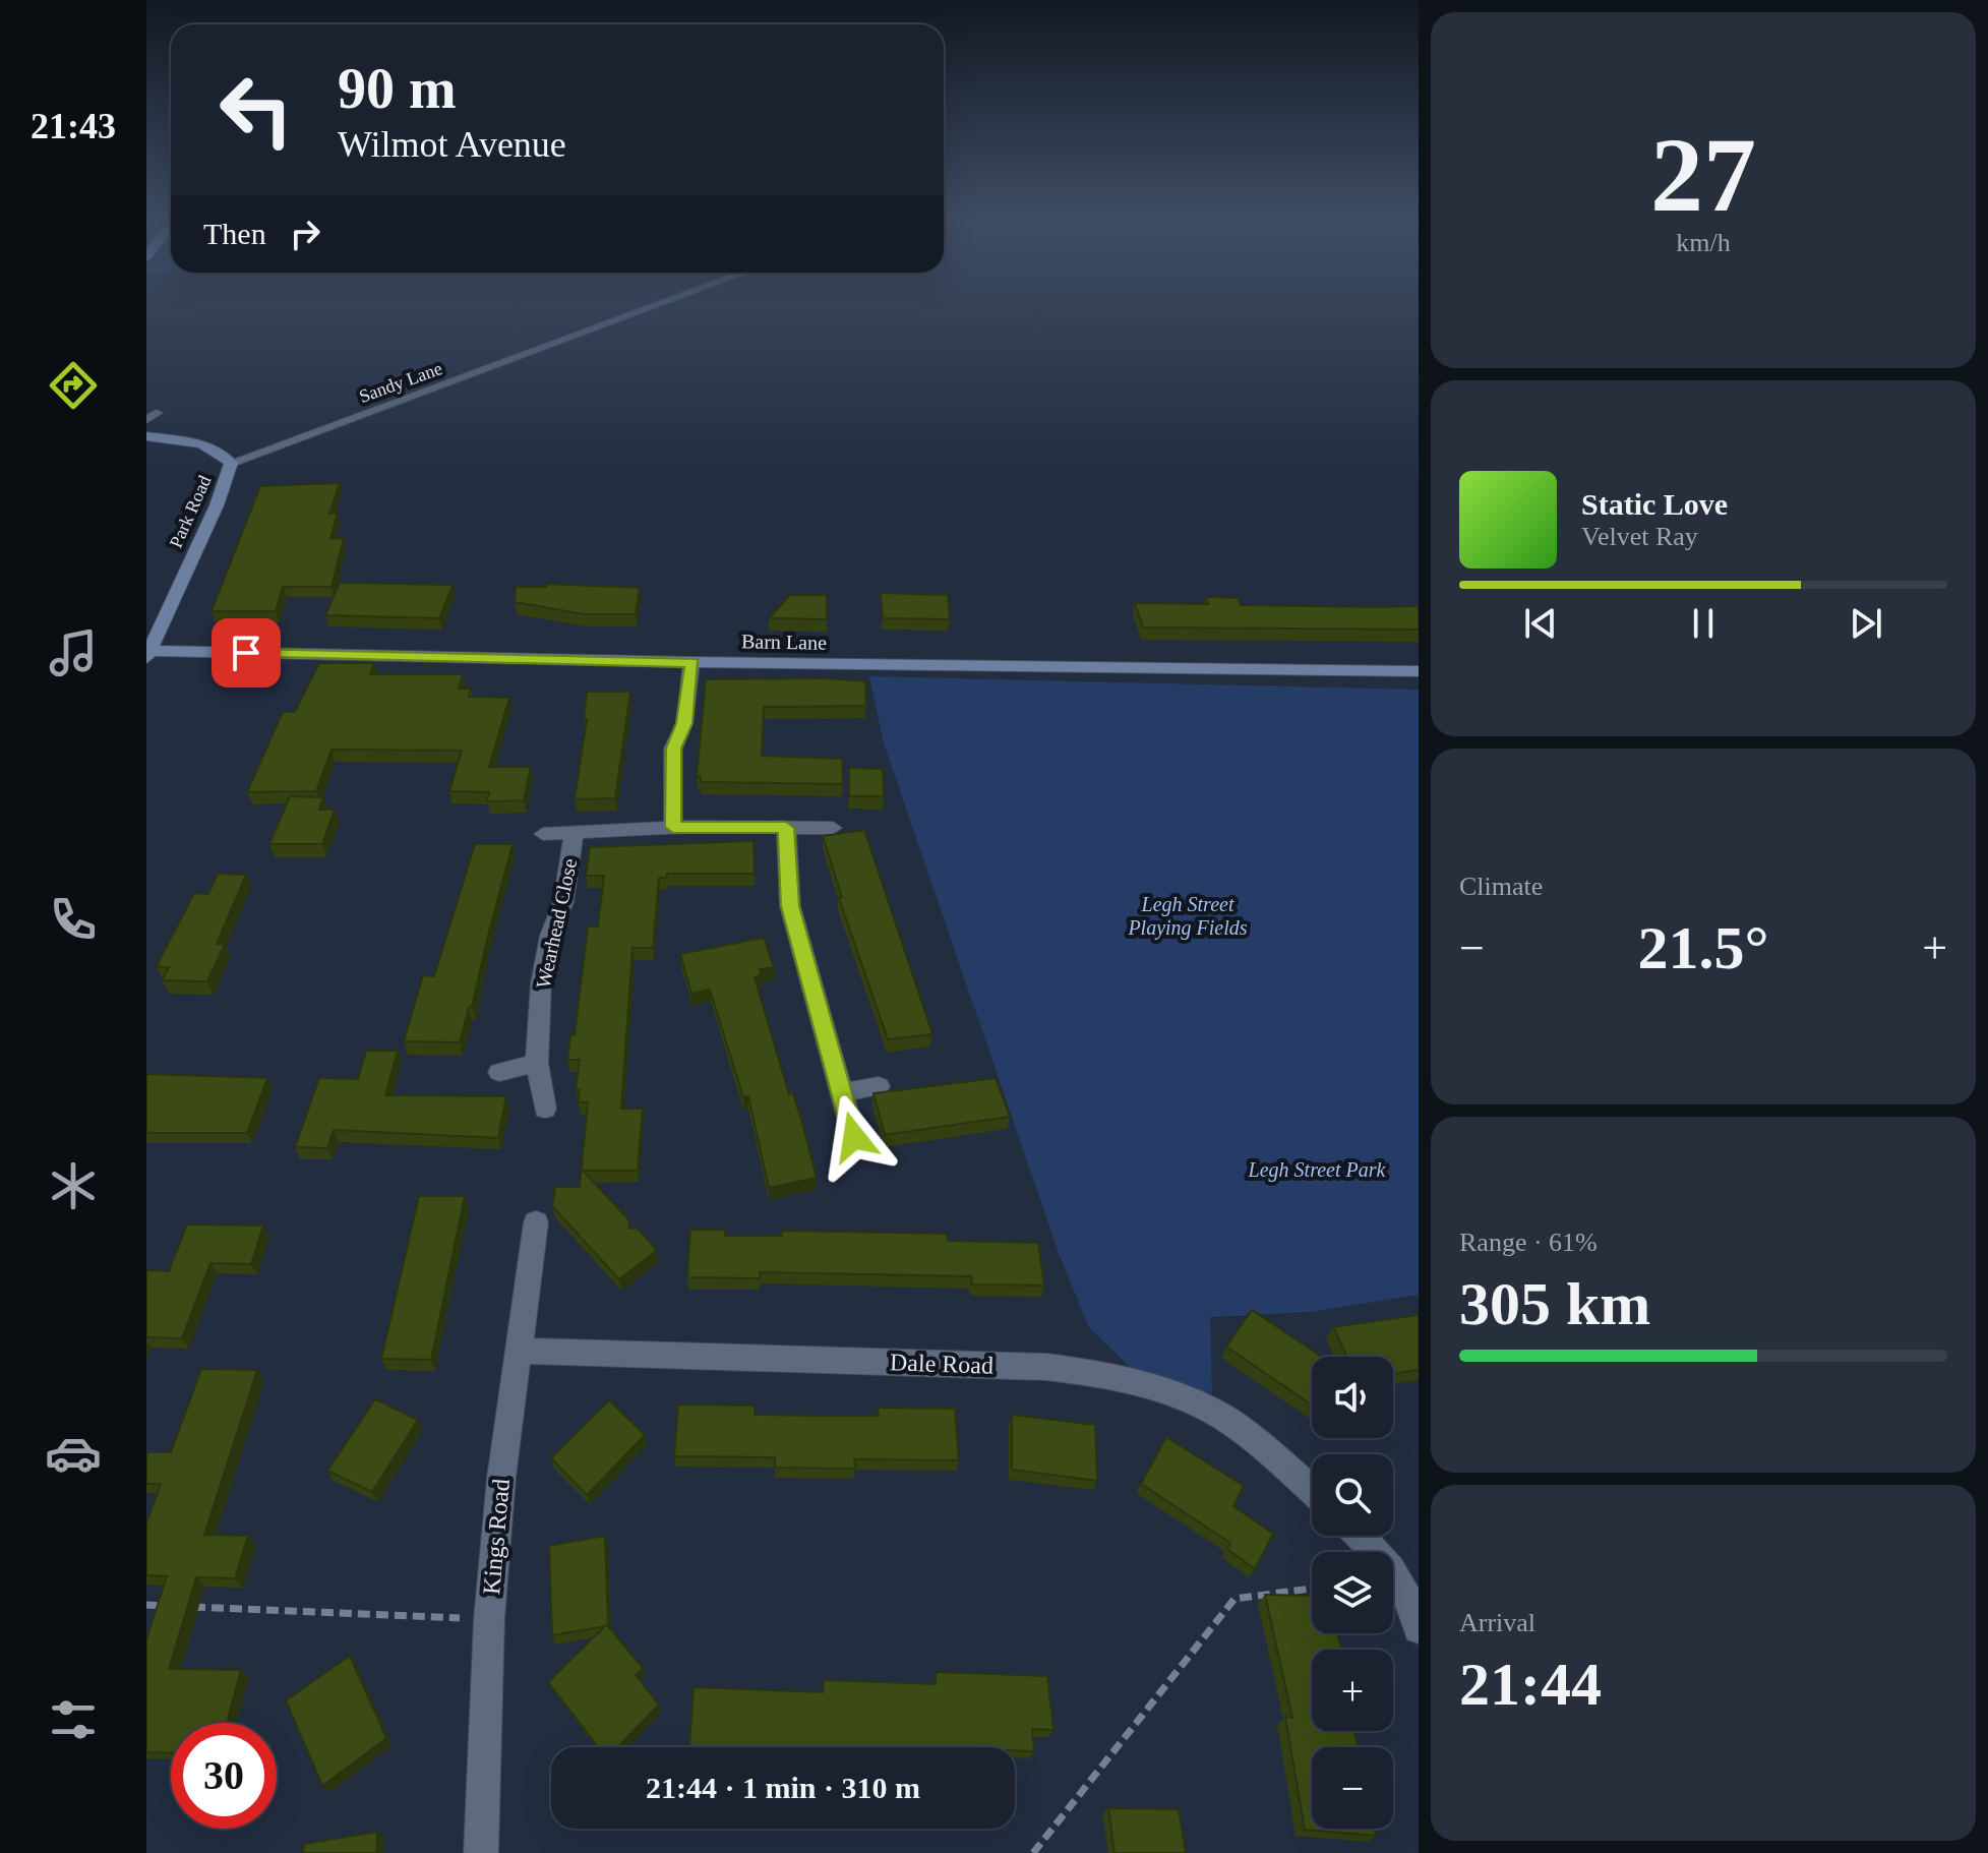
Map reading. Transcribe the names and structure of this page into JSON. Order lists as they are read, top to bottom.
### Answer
{
  "streets": {
    "street": [
      "Park Road",
      "Barn Lane",
      "Wearhead Close",
      "Dale Road",
      "Kings Road"
    ],
    "lane": ["Sandy Lane"]
  },
  "crossings": [
    ["Sandy Lane", "Park Road"],
    ["Park Road", "Barn Lane"],
    ["Dale Road", "Kings Road"]
  ],
  "parks": ["Legh Street Playing Fields", "Legh Street Park"],
  "page": {
    "tabs": "21:43",
    "tile": [
      ["27", "km/h"],
      "Climate",
      ["Range · 61%", "305 km"],
      ["Arrival", "21:44"]
    ],
    "turn": ["90 m", "Wilmot Avenue"],
    "then": "Then",
    "song": ["Static Love", "Velvet Ray"],
    "heat": ["−", "21.5°", "+"],
    "map_buttons": ["+", "−"],
    "limit": "30",
    "trip": "21:44 · 1 min · 310 m"
  }
}
